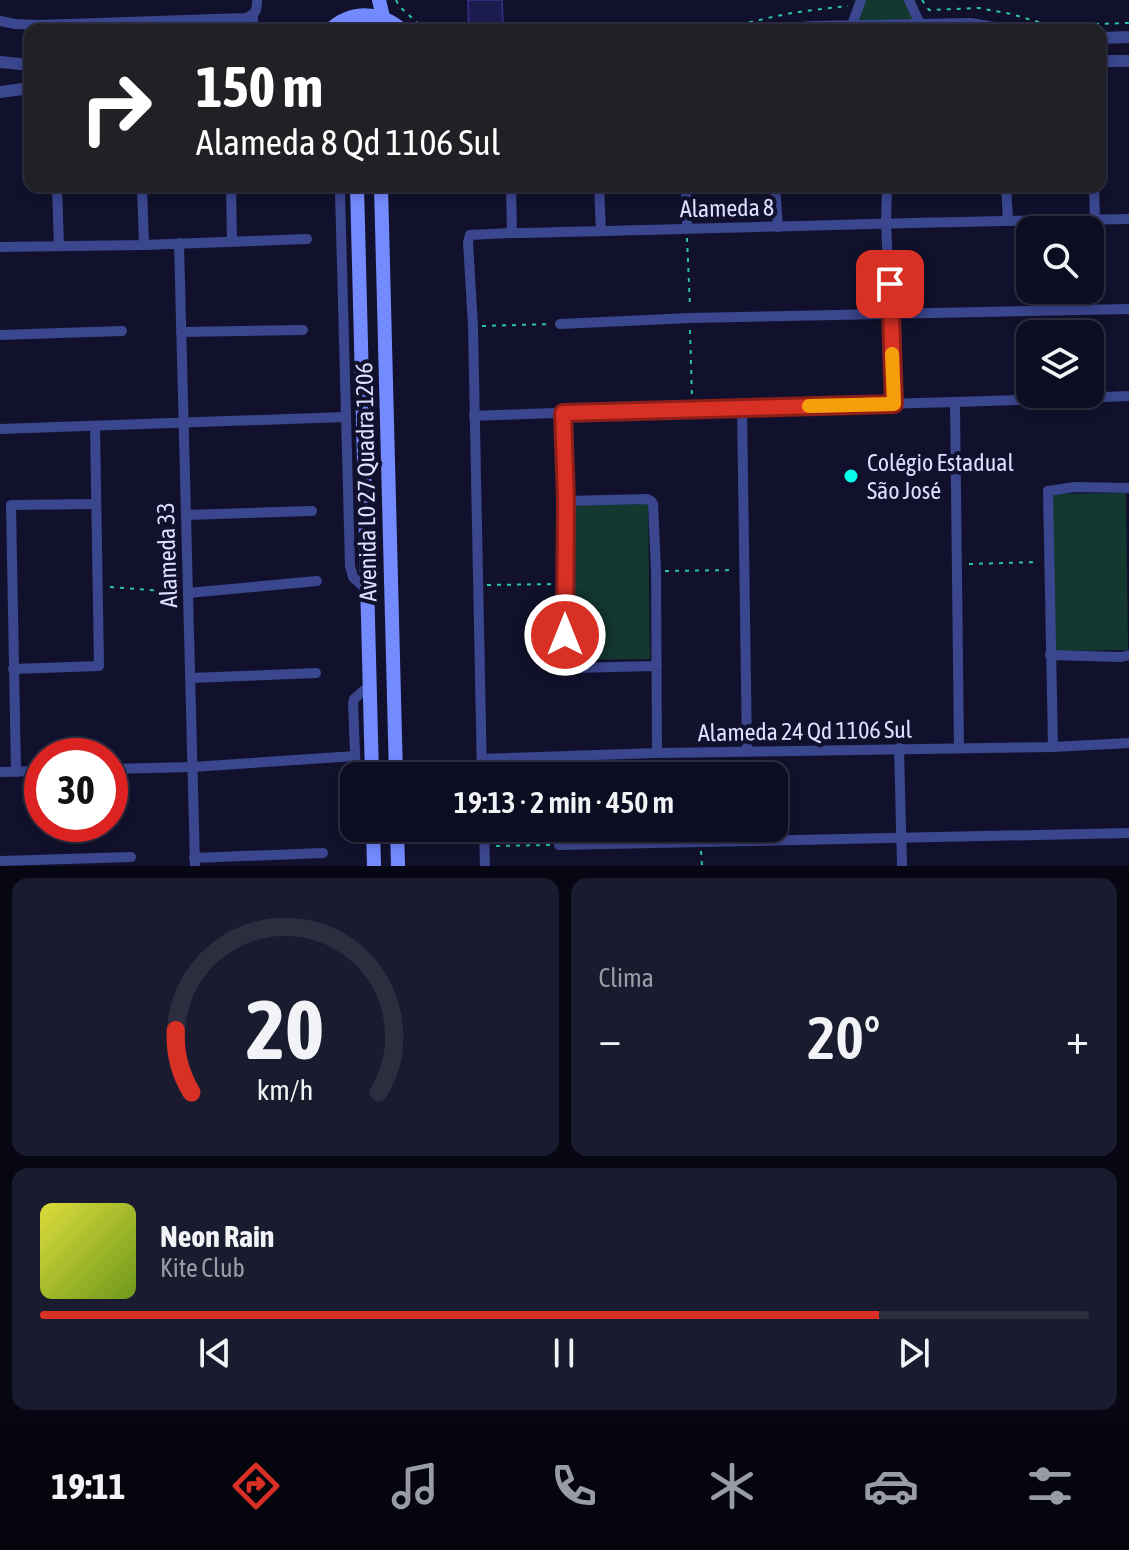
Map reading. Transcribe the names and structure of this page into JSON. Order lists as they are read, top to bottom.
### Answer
{
  "streets": {
    "main road": ["Avenida L0 27 Quadra 1206"],
    "street": ["Alameda 8", "Alameda 33", "Alameda 24 Qd 1106 Sul"]
  },
  "places": ["Colégio Estadual São José"],
  "page": {
    "turn": ["150 m", "Alameda 8 Qd 1106 Sul"],
    "limit": "30",
    "trip": "19:13 · 2 min · 450 m",
    "tile": "Clima",
    "heat": ["−", "20°", "+"],
    "song": ["Neon Rain", "Kite Club"],
    "tabs": "19:11",
    "gauge": ["20", "km/h"]
  }
}
